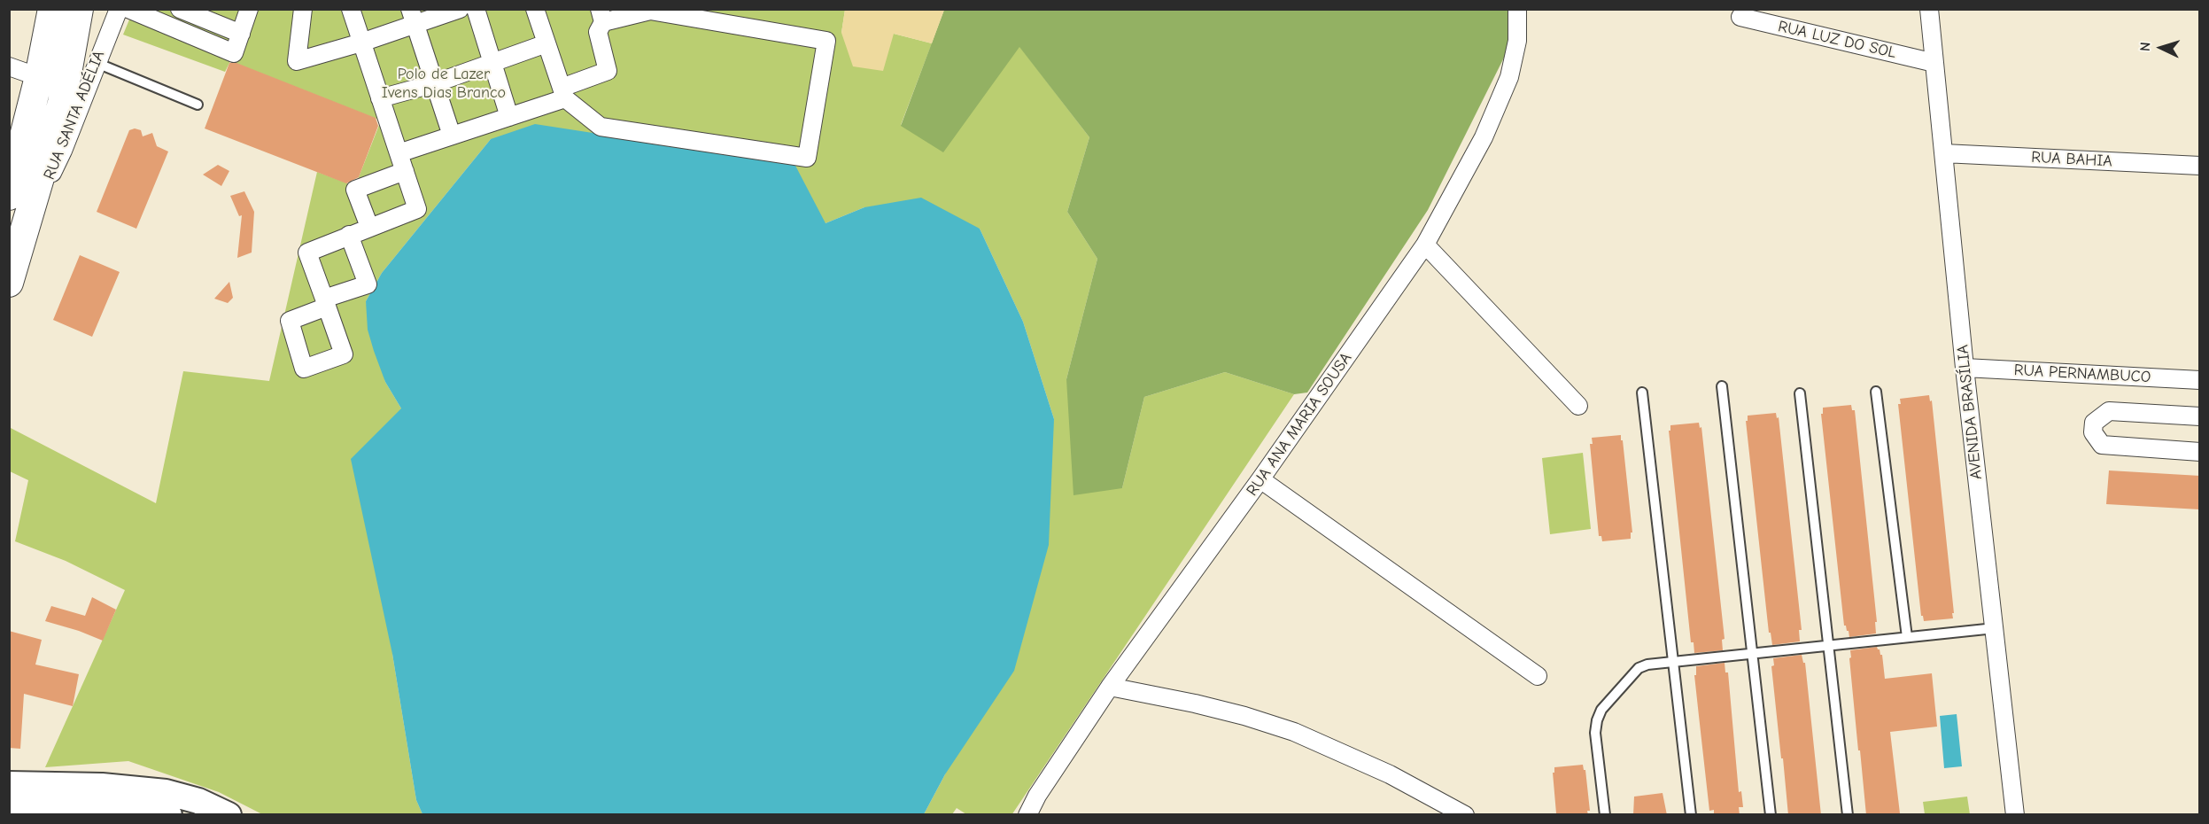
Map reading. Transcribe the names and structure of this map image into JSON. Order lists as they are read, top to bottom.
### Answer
{
  "streets": {
    "street": [
      "RUA LUZ DO SOL",
      "RUA SANTA ADÉLIA",
      "RUA BAHIA",
      "RUA PERNAMBUCO",
      "AVENIDA BRASÍLIA",
      "RUA ANA MARIA SOUSA"
    ]
  },
  "crossings": [
    ["RUA LUZ DO SOL", "AVENIDA BRASÍLIA"],
    ["RUA BAHIA", "AVENIDA BRASÍLIA"],
    ["RUA PERNAMBUCO", "AVENIDA BRASÍLIA"]
  ],
  "parks": ["Polo de Lazer Ivens Dias Branco"],
  "north": "left"
}
